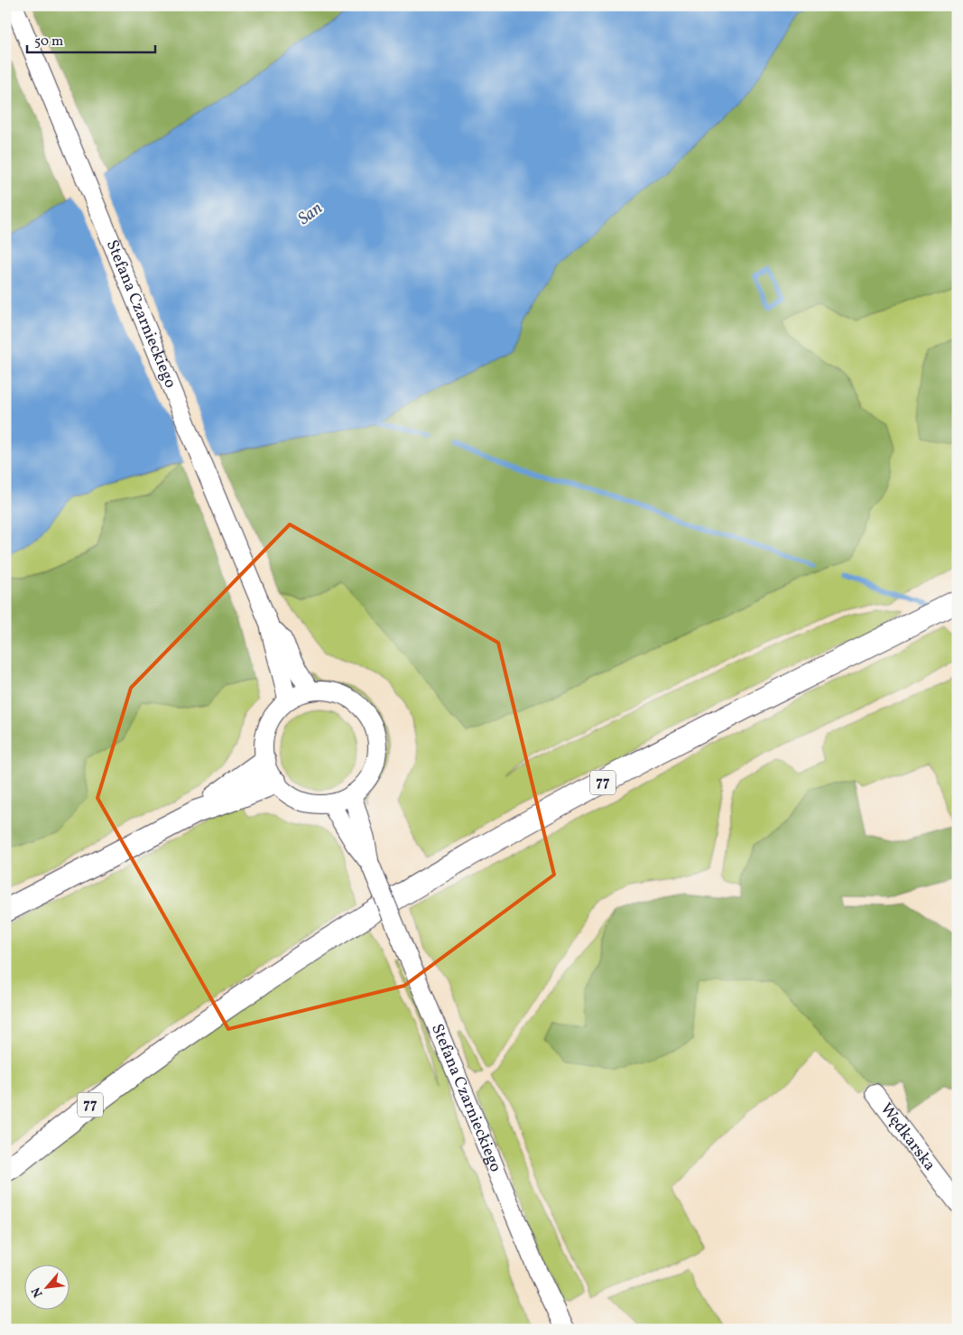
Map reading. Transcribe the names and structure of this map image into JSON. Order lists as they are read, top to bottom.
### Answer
{
  "streets": {
    "main road": ["77"],
    "street": ["Stefana Czarnieckiego", "Wędkarska"]
  },
  "water": ["San"],
  "scale_bar": "50 m",
  "north": "bottom left"
}
